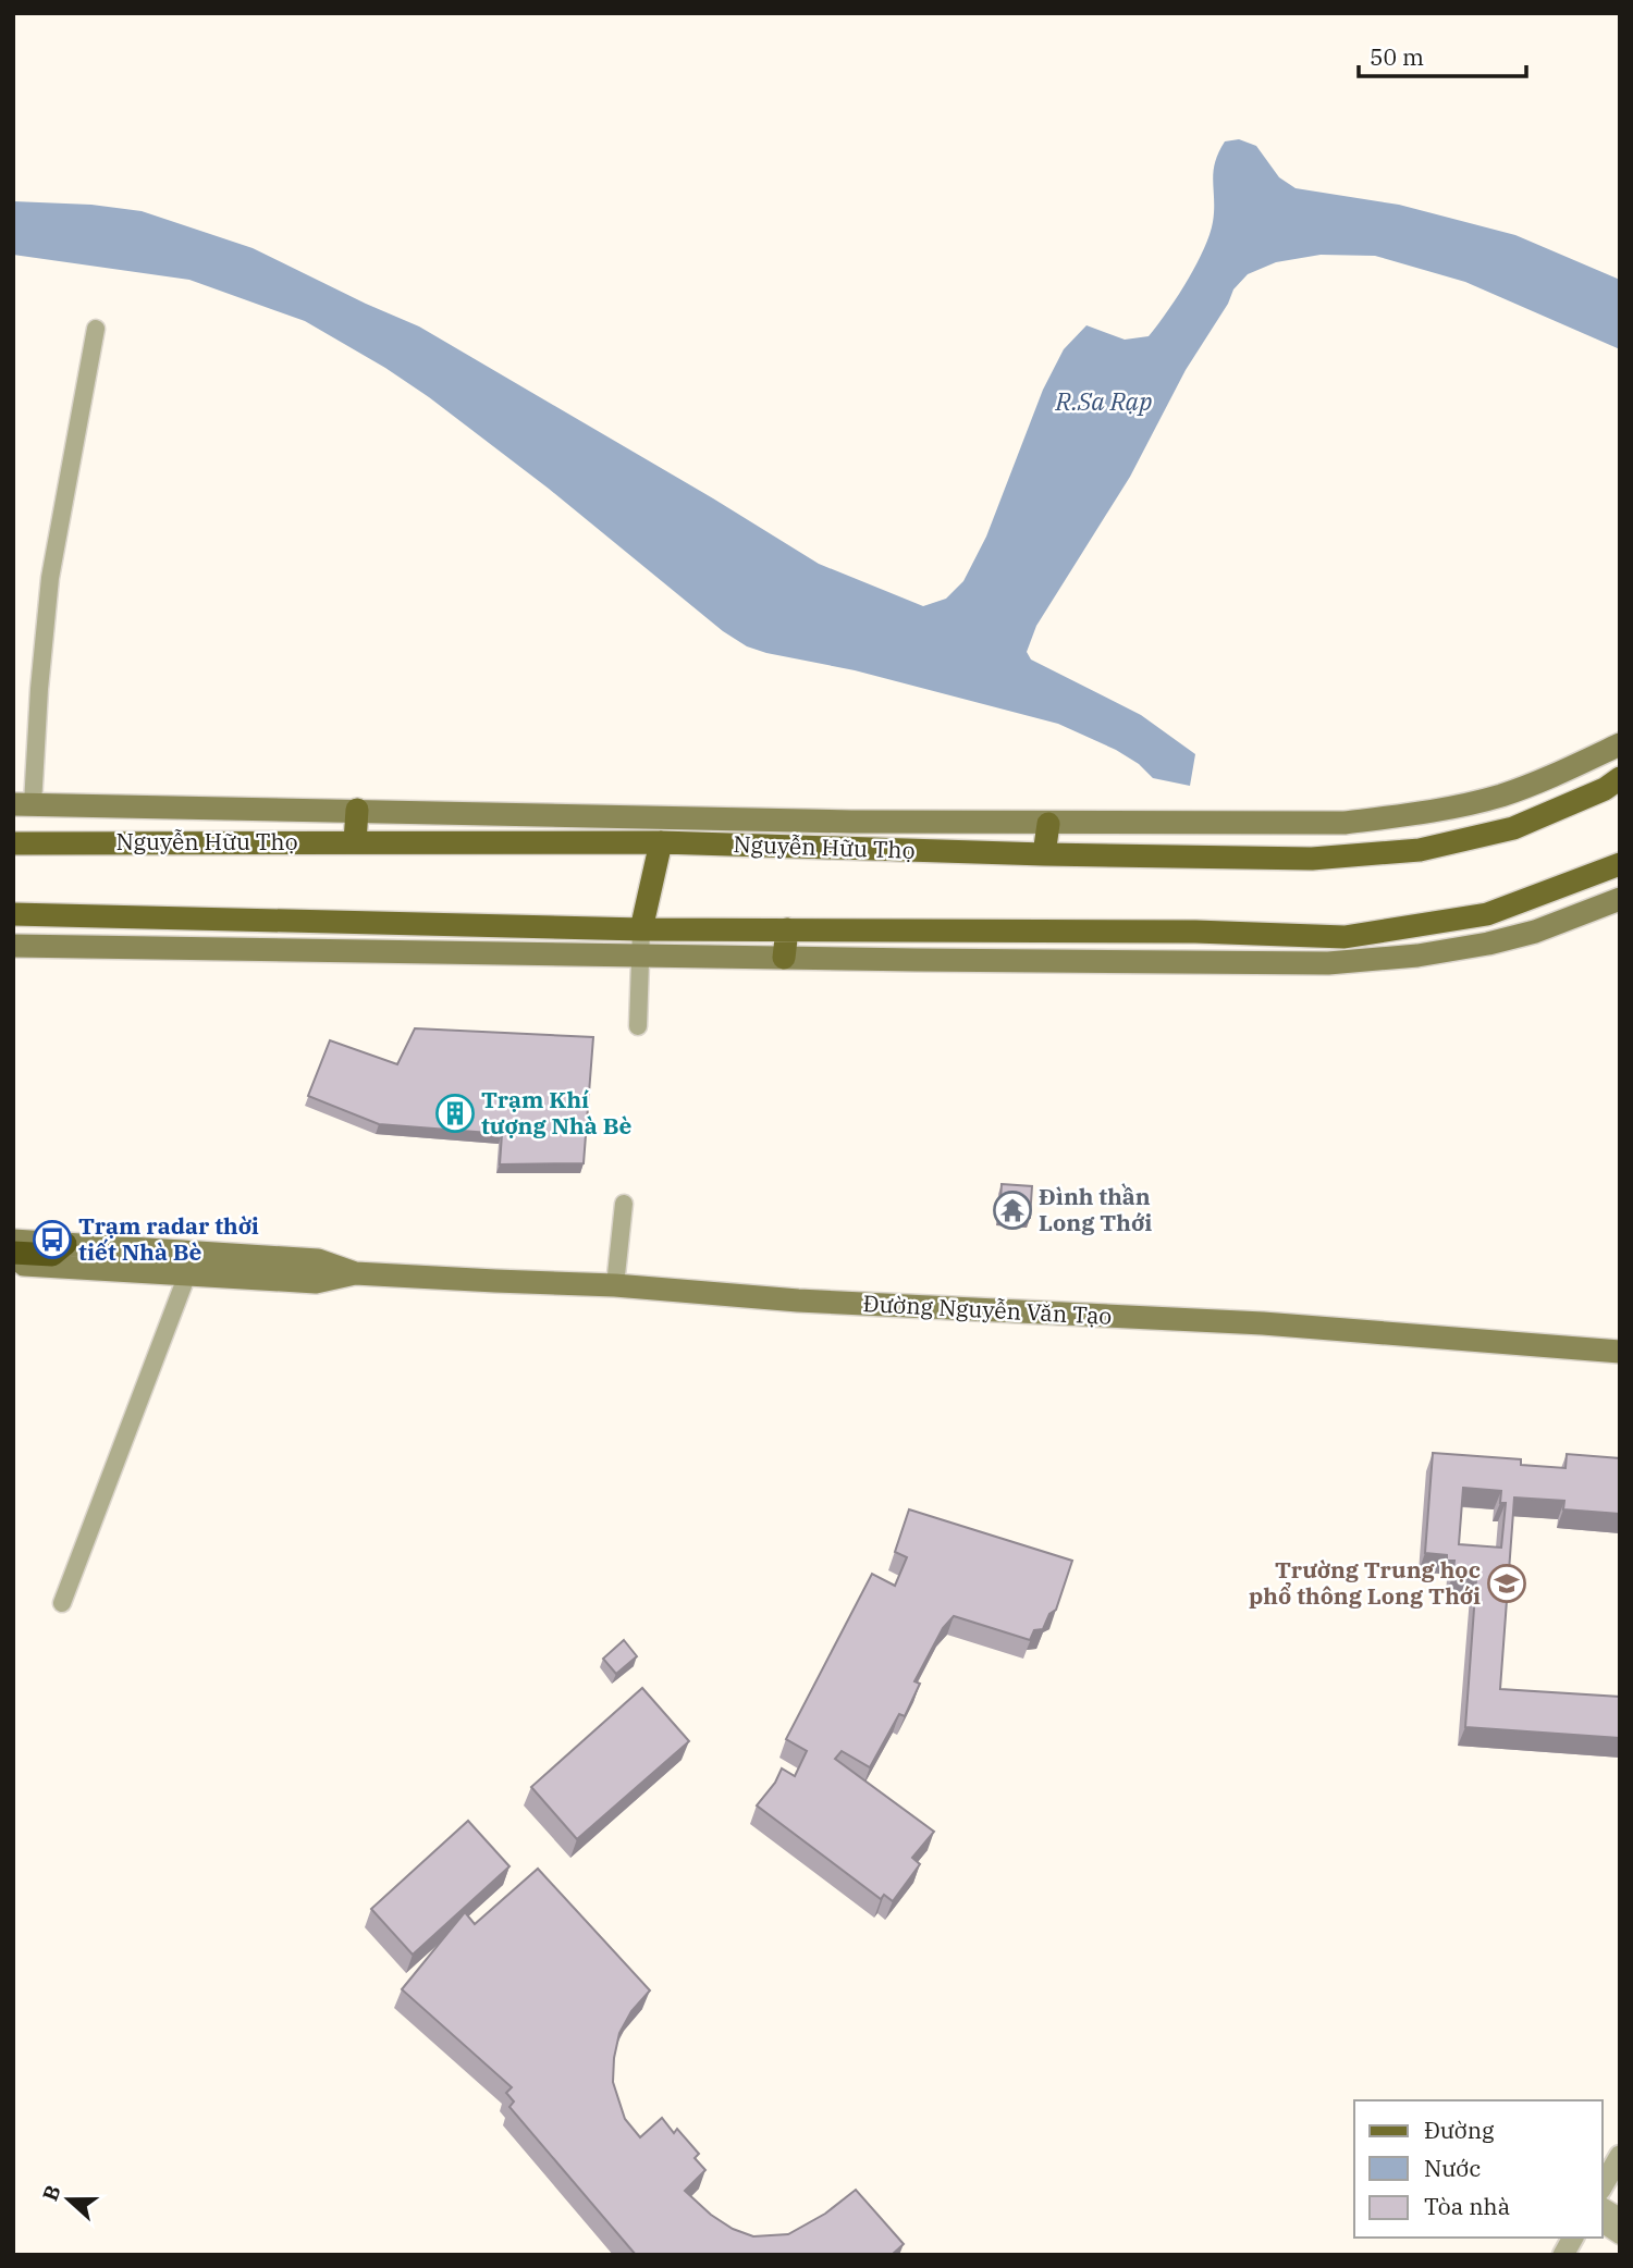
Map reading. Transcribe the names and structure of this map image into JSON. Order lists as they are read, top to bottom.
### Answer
{
  "streets": {
    "main road": ["Nguyễn Hữu Thọ", "Đường Nguyễn Văn Tạo"]
  },
  "water": ["R.Sa Rạp"],
  "places": {
    "building": ["Trạm Khí tượng Nhà Bè"],
    "temple": ["Đình thần Long Thới"],
    "bus stop": ["Trạm radar thời tiết Nhà Bè"],
    "school or university": ["Trường Trung học phổ thông Long Thới"]
  },
  "legend": ["Đường", "Nước", "Tòa nhà"],
  "scale_bar": "50 m",
  "north": "left"
}
